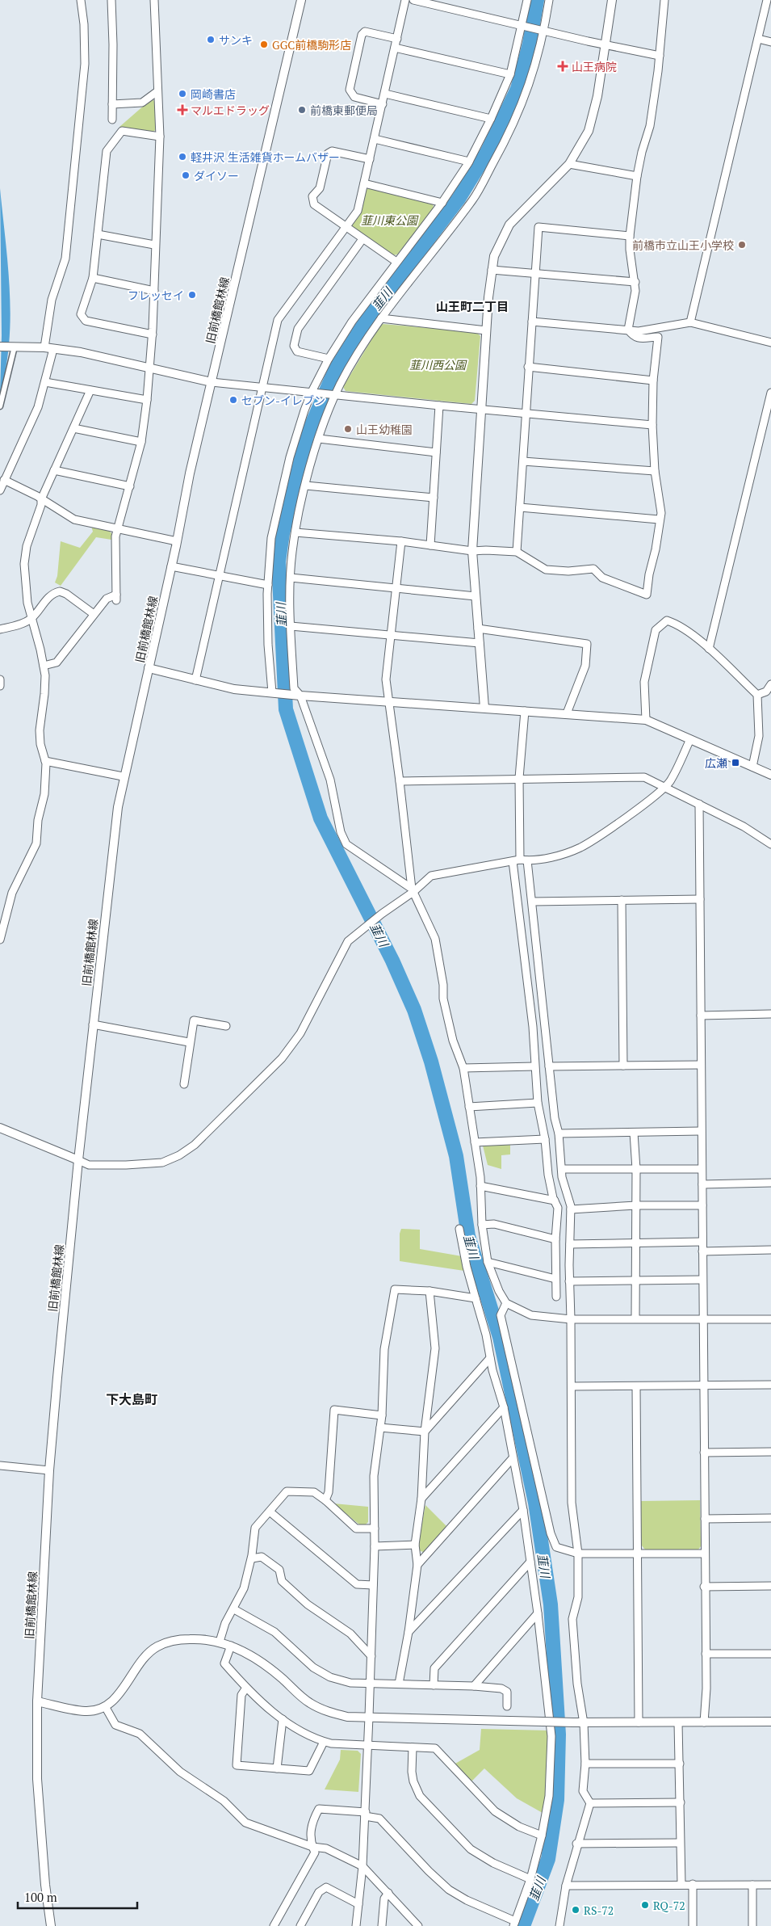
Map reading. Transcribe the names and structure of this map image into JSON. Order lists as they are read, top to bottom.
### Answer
{
  "streets": {
    "street": ["旧前橋館林線"]
  },
  "districts": ["山王町二丁目", "下大島町"],
  "water": ["韮川"],
  "parks": ["韮川東公園", "韮川西公園"],
  "places": {
    "other": [
      "サンキ",
      "GGC前橋駒形店",
      "岡崎書店",
      "前橋東郵便局",
      "軽井沢 生活雑貨ホームバザー",
      "ダイソー",
      "前橋市立山王小学校",
      "フレッセイ",
      "セブン-イレブン",
      "山王幼稚園",
      "RQ-72",
      "RS-72"
    ],
    "health": ["山王病院", "マルエドラッグ"],
    "transit": ["広瀬"]
  },
  "scale_bar": "100 m"
}
